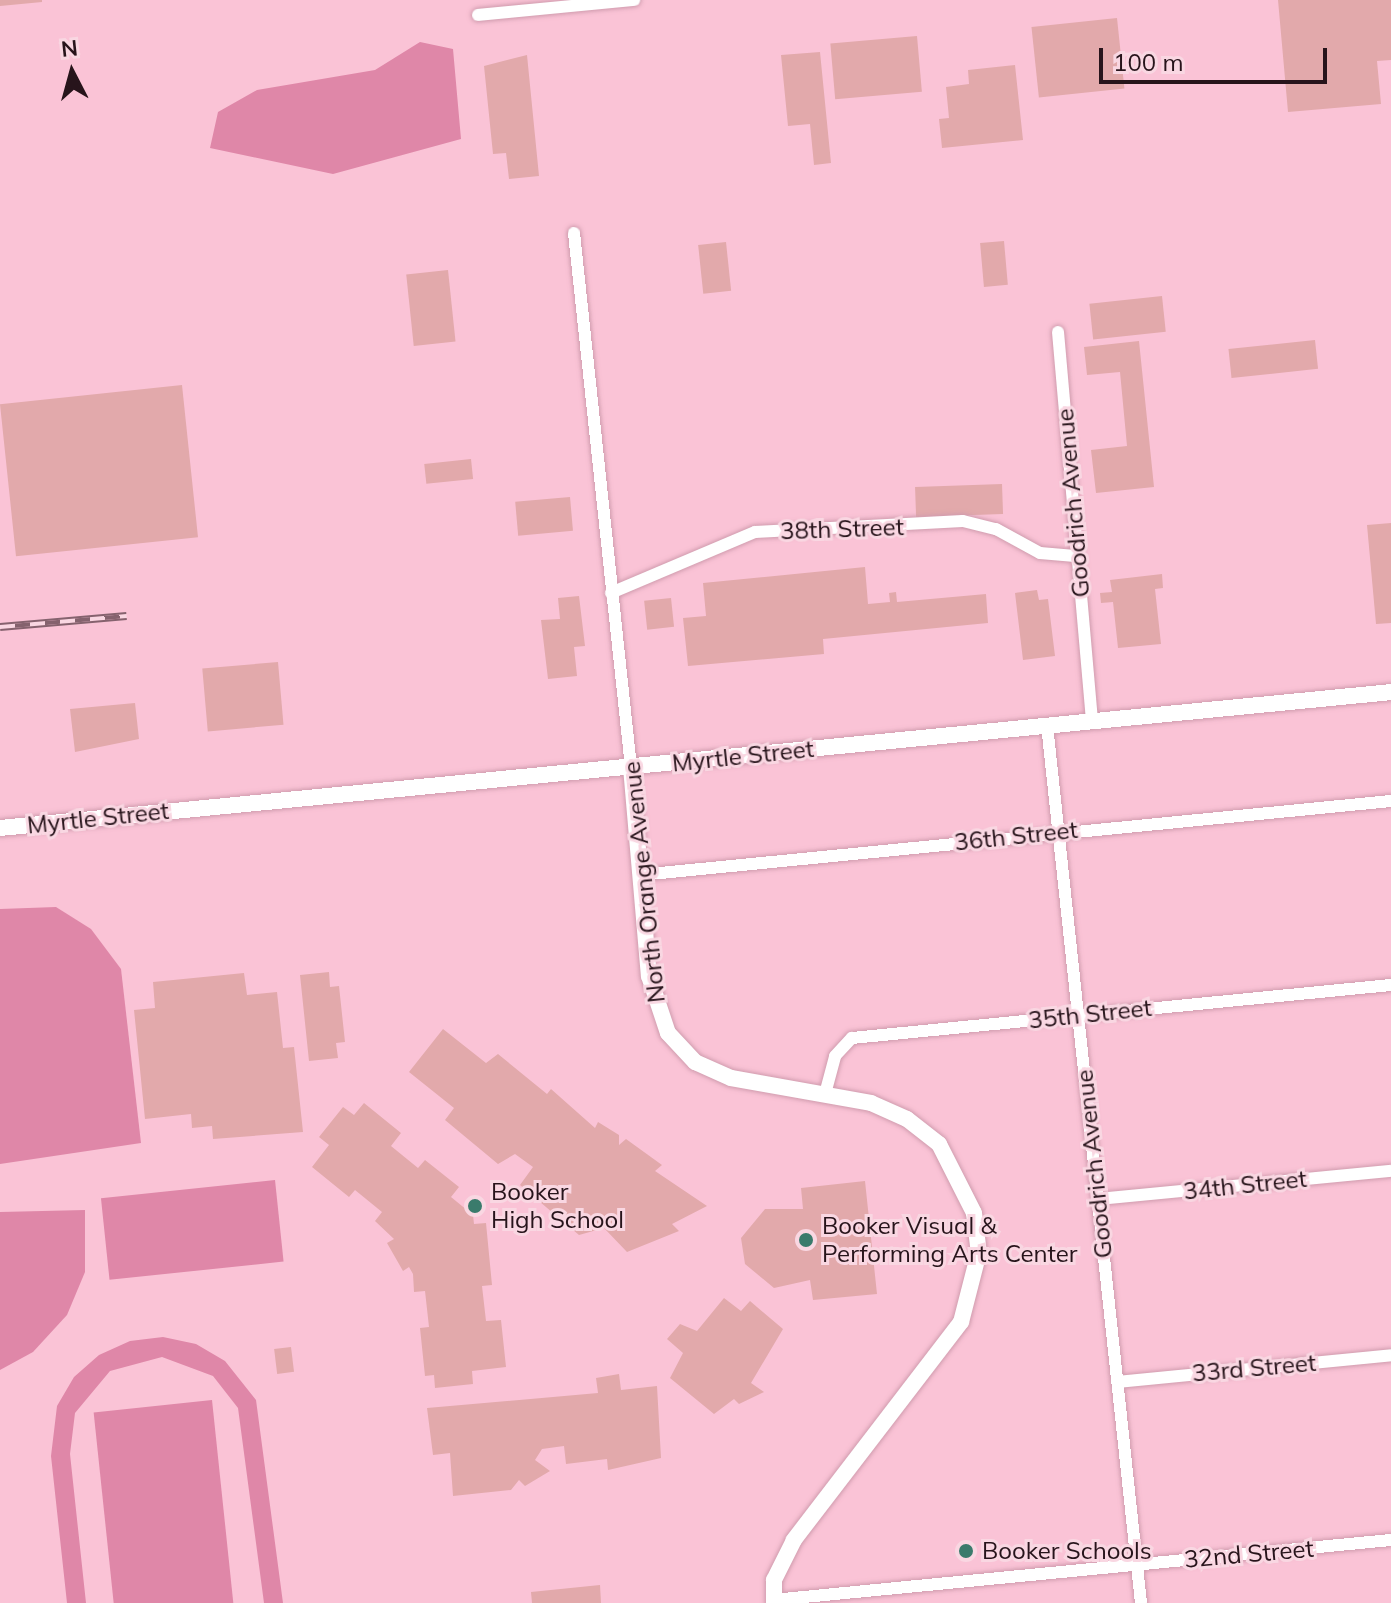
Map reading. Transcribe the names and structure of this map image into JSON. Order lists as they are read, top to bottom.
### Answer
{
  "streets": {
    "street": [
      "Goodrich Avenue",
      "38th Street",
      "Myrtle Street",
      "36th Street",
      "North Orange Avenue",
      "35th Street",
      "34th Street",
      "33rd Street",
      "32nd Street"
    ]
  },
  "crossings": [
    ["Goodrich Avenue", "38th Street"],
    ["Goodrich Avenue", "Myrtle Street"],
    ["Goodrich Avenue", "36th Street"],
    ["Goodrich Avenue", "35th Street"],
    ["Goodrich Avenue", "34th Street"],
    ["Goodrich Avenue", "33rd Street"],
    ["Goodrich Avenue", "32nd Street"],
    ["38th Street", "North Orange Avenue"],
    ["Myrtle Street", "North Orange Avenue"],
    ["36th Street", "North Orange Avenue"],
    ["North Orange Avenue", "35th Street"],
    ["North Orange Avenue", "32nd Street"]
  ],
  "places": ["Booker High School", "Booker Visual & Performing Arts Center", "Booker Schools"],
  "scale_bar": "100 m",
  "north": "top"
}
